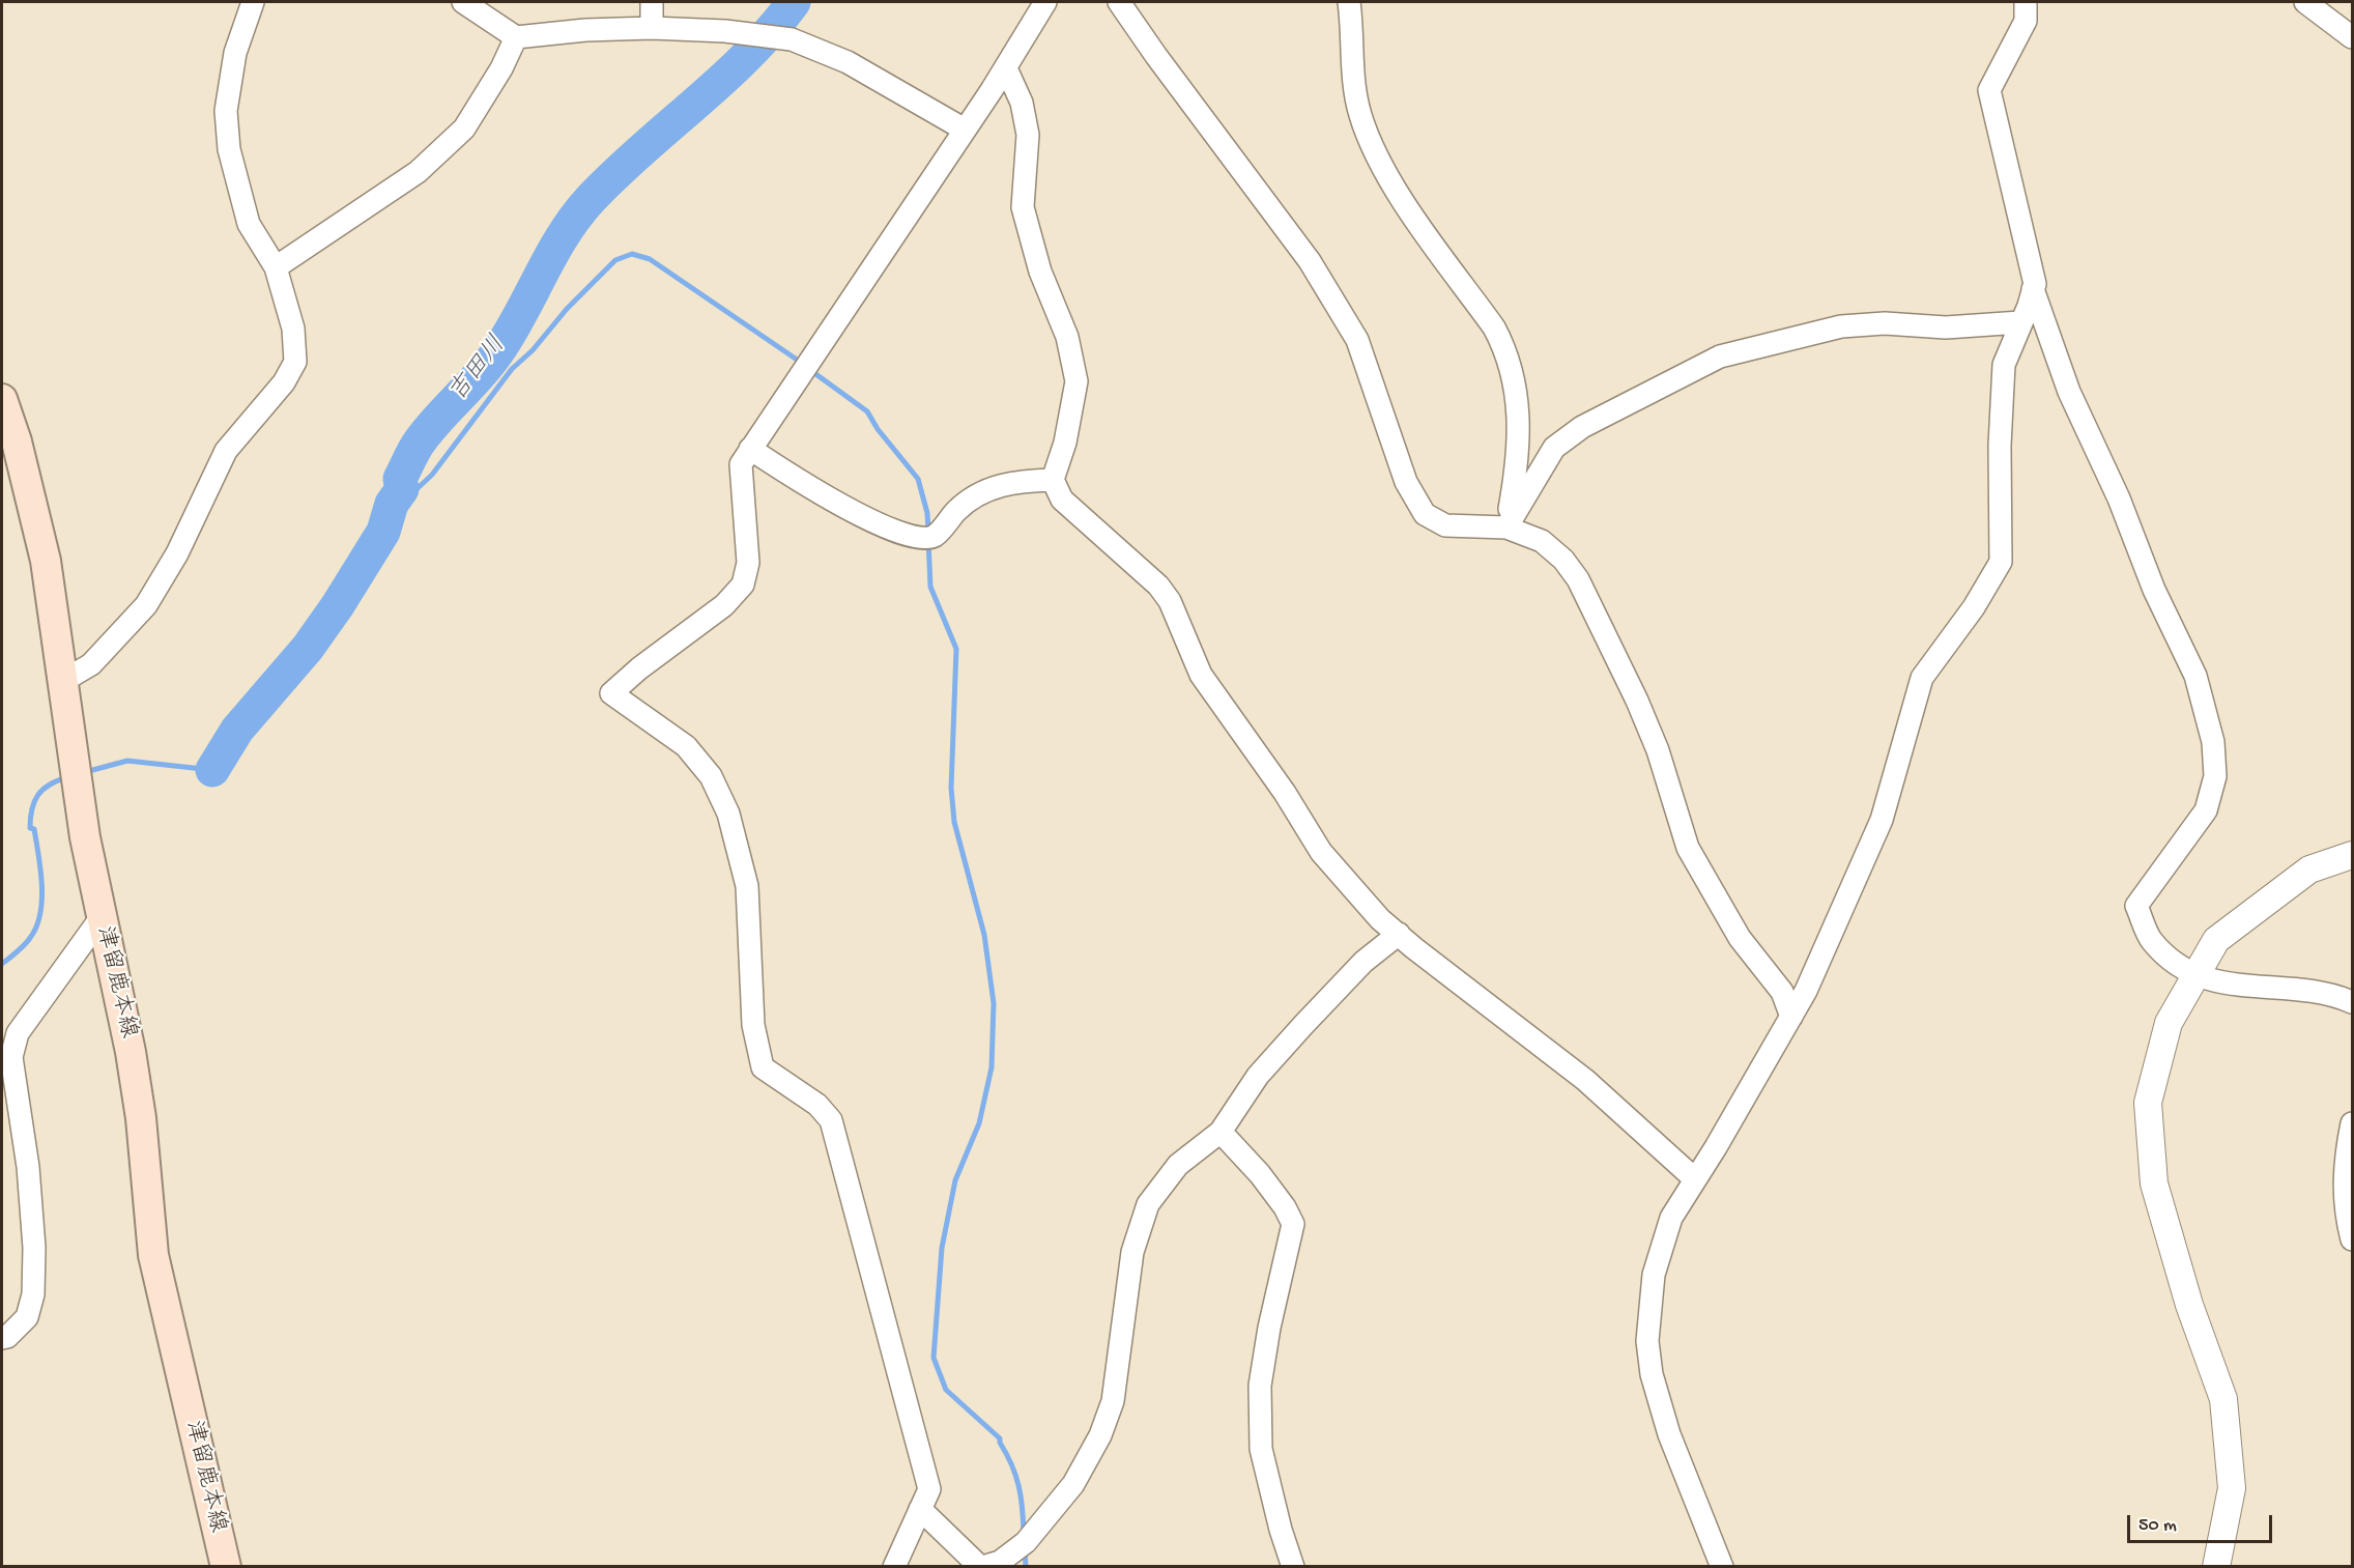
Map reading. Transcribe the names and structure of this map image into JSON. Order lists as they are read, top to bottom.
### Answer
{
  "streets": {
    "main road": ["津留鹿本線"]
  },
  "water": ["吉田川"],
  "scale_bar": "50 m"
}
